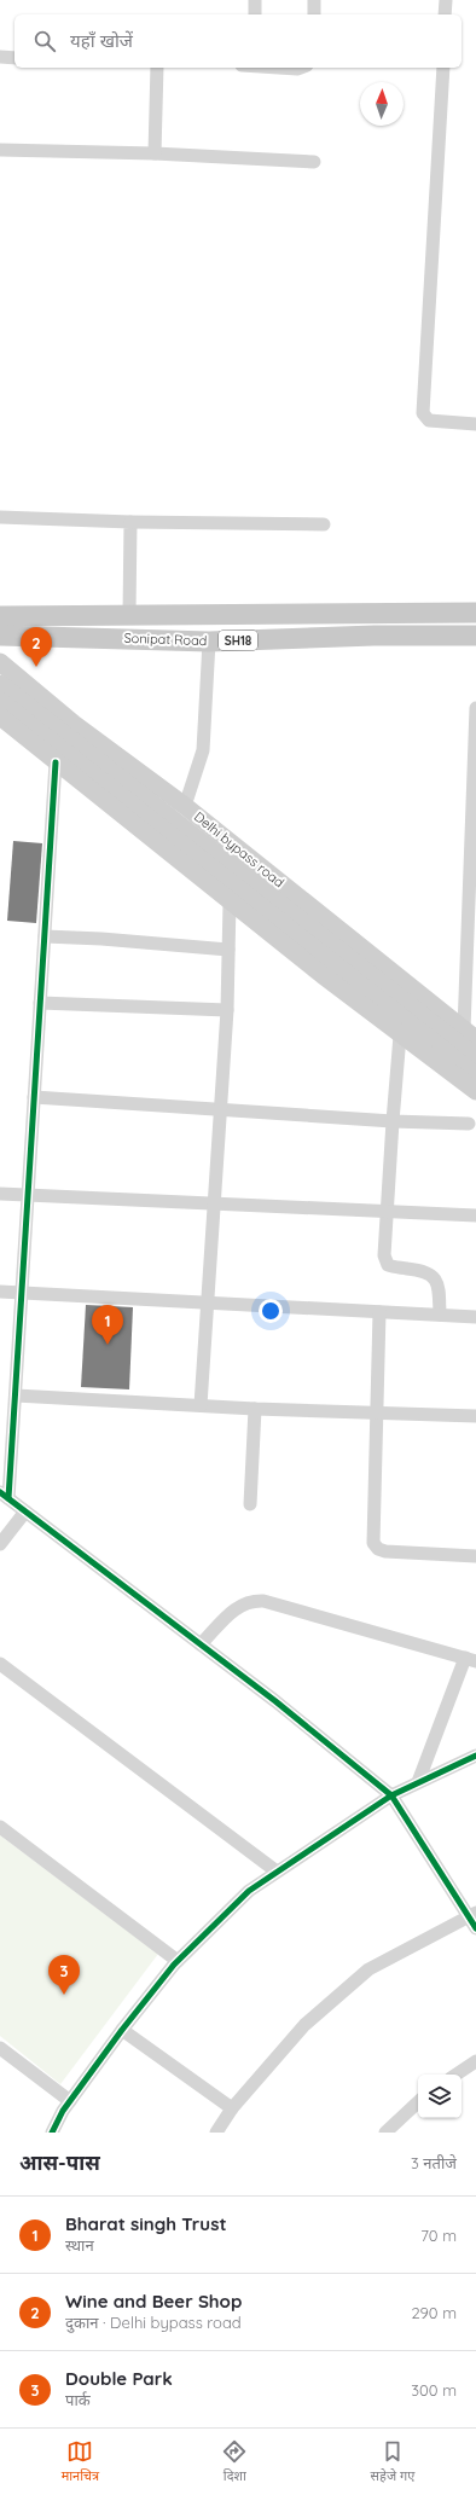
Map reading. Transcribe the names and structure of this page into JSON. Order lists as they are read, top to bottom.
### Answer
{
  "streets": {
    "main road": ["Sonipat Road", "SH18", "Delhi bypass road"]
  },
  "north": "top",
  "page": {
    "search": "यहाँ खोजें",
    "pins": ["2", "1", "3"],
    "heading": ["आस-पास", "3 नतीजे"],
    "list": [
      {
        "mark": "1",
        "name": "Bharat singh Trust",
        "note": "स्थान",
        "value": "70 m"
      },
      {
        "mark": "2",
        "name": "Wine and Beer Shop",
        "note": "दुकान · Delhi bypass road",
        "value": "290 m"
      },
      {
        "mark": "3",
        "name": "Double Park",
        "note": "पार्क",
        "value": "300 m"
      }
    ],
    "nav": ["मानचित्र", "दिशा", "सहेजे गए"]
  }
}
